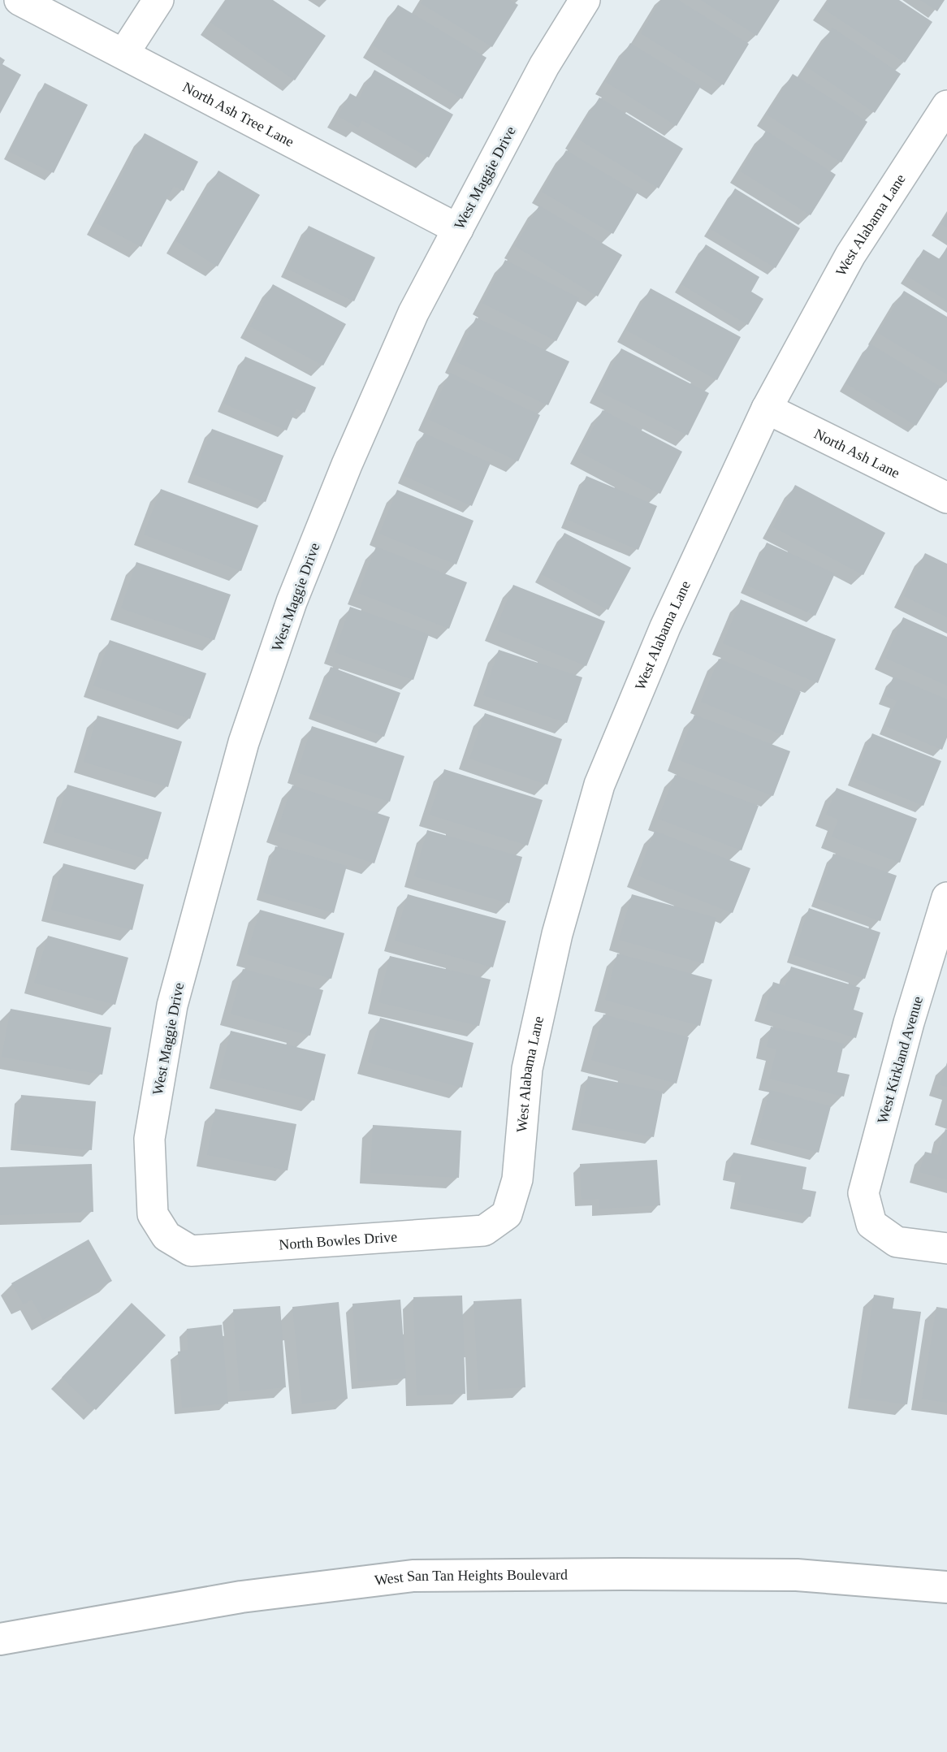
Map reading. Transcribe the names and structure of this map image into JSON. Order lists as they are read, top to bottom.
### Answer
{
  "streets": {
    "street": [
      "North Ash Tree Lane",
      "West Maggie Drive",
      "West Alabama Lane",
      "North Ash Lane",
      "West Kirkland Avenue",
      "North Bowles Drive",
      "West San Tan Heights Boulevard"
    ]
  },
  "crossings": [
    ["North Ash Tree Lane", "West Maggie Drive"],
    ["West Maggie Drive", "North Bowles Drive"],
    ["West Alabama Lane", "North Ash Lane"],
    ["West Alabama Lane", "North Bowles Drive"]
  ]
}
